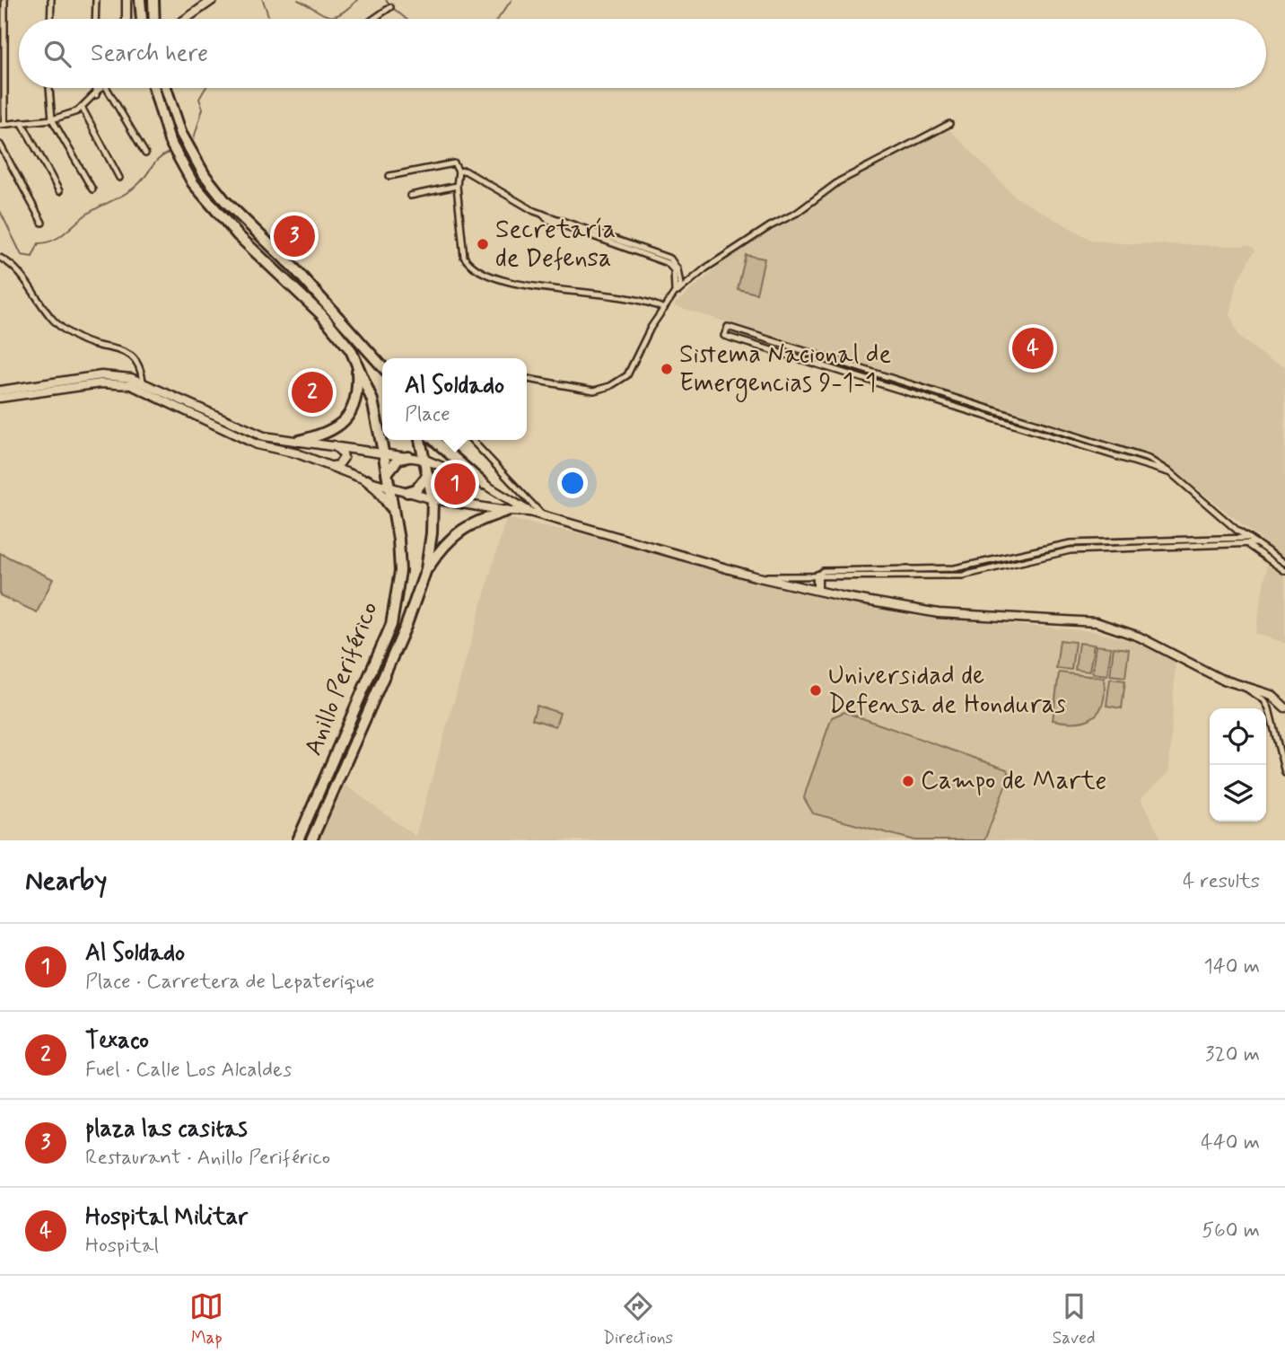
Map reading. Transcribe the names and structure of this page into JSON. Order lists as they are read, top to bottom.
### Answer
{
  "streets": {
    "highway": ["Anillo Periférico"]
  },
  "places": [
    "Secretaría de Defensa",
    "Sistema Nacional de Emergencias 9-1-1",
    "Universidad de Defensa de Honduras",
    "Campo de Marte"
  ],
  "page": {
    "search": "Search here",
    "pins": [
      "3",
      "4",
      "2",
      "1"
    ],
    "popup": ["Al Soldado", "Place"],
    "heading": ["Nearby", "4 results"],
    "list": [
      {
        "mark": "1",
        "name": "Al Soldado",
        "note": "Place · Carretera de Lepaterique",
        "value": "140 m"
      },
      {
        "mark": "2",
        "name": "Texaco",
        "note": "Fuel · Calle Los Alcaldes",
        "value": "320 m"
      },
      {
        "mark": "3",
        "name": "plaza las casitas",
        "note": "Restaurant · Anillo Periférico",
        "value": "440 m"
      },
      {
        "mark": "4",
        "name": "Hospital Militar",
        "note": "Hospital",
        "value": "560 m"
      }
    ],
    "nav": ["Map", "Directions", "Saved"]
  }
}
